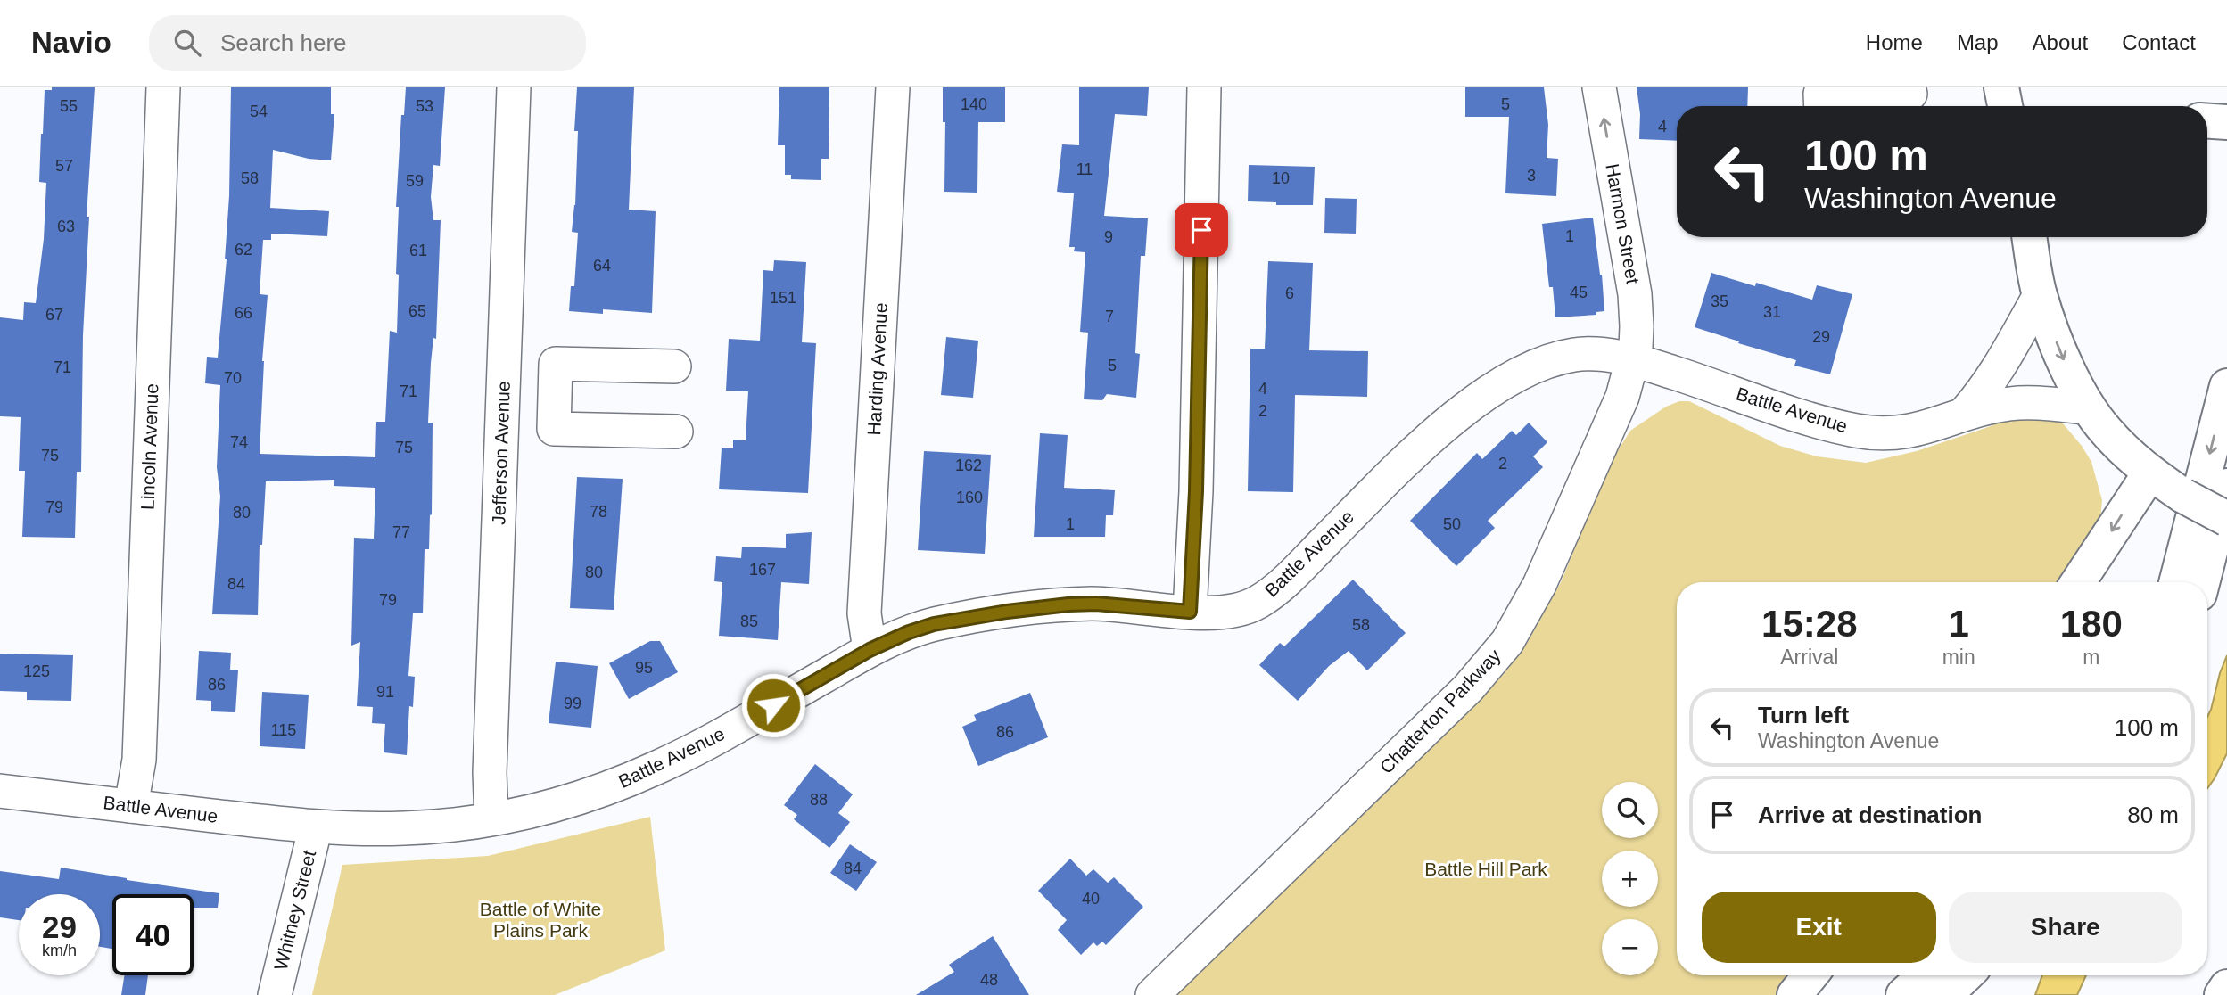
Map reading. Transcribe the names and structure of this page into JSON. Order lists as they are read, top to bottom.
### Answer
{
  "streets": {
    "street": [
      "Harmon Street",
      "Harding Avenue",
      "Battle Avenue",
      "Lincoln Avenue",
      "Jefferson Avenue",
      "Chatterton Parkway",
      "Whitney Street"
    ]
  },
  "crossings": [
    ["Harmon Street", "Battle Avenue"],
    ["Harmon Street", "Chatterton Parkway"],
    ["Harding Avenue", "Battle Avenue"],
    ["Battle Avenue", "Lincoln Avenue"],
    ["Battle Avenue", "Jefferson Avenue"],
    ["Battle Avenue", "Chatterton Parkway"],
    ["Battle Avenue", "Whitney Street"]
  ],
  "one_way": ["Harmon Street"],
  "parks": ["Battle Hill Park", "Battle of White Plains Park"],
  "house_numbers": [
    "140",
    "5",
    "55",
    "53",
    "54",
    "4",
    "57",
    "11",
    "3",
    "58",
    "10",
    "59",
    "63",
    "1",
    "9",
    "62",
    "61",
    "64",
    "45",
    "6",
    "151",
    "35",
    "65",
    "31",
    "66",
    "67",
    "7",
    "29",
    "5",
    "71",
    "70",
    "4",
    "71",
    "2",
    "74",
    "75",
    "75",
    "2",
    "162",
    "160",
    "79",
    "78",
    "80",
    "1",
    "50",
    "77",
    "167",
    "80",
    "84",
    "79",
    "85",
    "58",
    "95",
    "125",
    "86",
    "91",
    "99",
    "115",
    "86",
    "88",
    "84",
    "40",
    "48"
  ],
  "page": {
    "header": "Navio",
    "search": "Search here",
    "nav": [
      "Home",
      "Map",
      "About",
      "Contact"
    ],
    "turn": ["100 m", "Washington Avenue"],
    "eta": [
      "15:28",
      "Arrival",
      "1",
      "min",
      "180",
      "m"
    ],
    "list": [
      {
        "name": "Turn left",
        "note": "Washington Avenue",
        "value": "100 m"
      },
      {
        "name": "Arrive at destination",
        "value": "80 m"
      }
    ],
    "map_buttons": ["+", "−"],
    "buttons": ["Exit", "Share"],
    "speed": "29 km/h",
    "limit": "40"
  }
}
